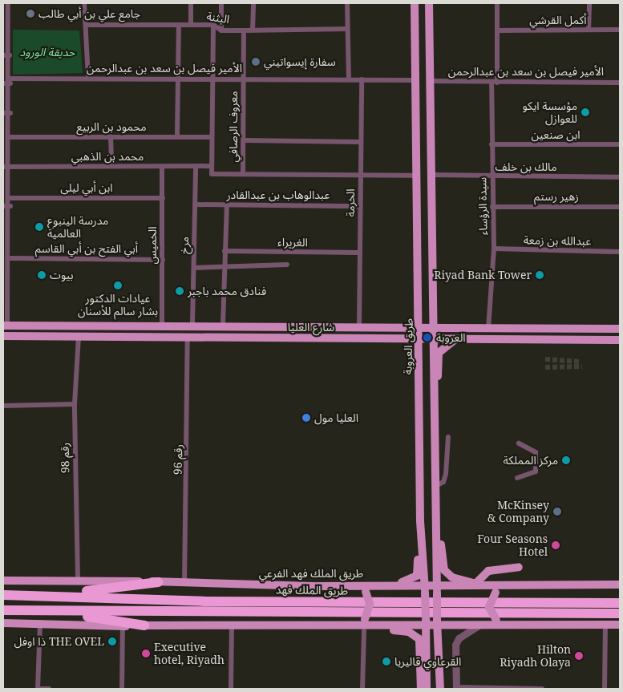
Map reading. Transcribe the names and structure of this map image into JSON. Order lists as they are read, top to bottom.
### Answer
{
  "streets": {
    "highway": ["طريق الملك فهد"],
    "main road": ["شارع العليا", "طريق العروبة", "طريق الملك فهد الفرعي"],
    "street": [
      "البثنة",
      "أكمل القرشي",
      "الأمير فيصل بن سعد بن عبدالرحمن",
      "محمود بن الربيع",
      "معروف الرصافي",
      "ابن صنعين",
      "محمد بن الذهبي",
      "مالك بن خلف",
      "ابن أبي ليلى",
      "عبدالوهاب بن عبدالقادر",
      "زهير رستم",
      "الخرمة",
      "سيدة الرؤساء",
      "عبدالله بن زمعة",
      "الغريراء",
      "الخميس",
      "مرخ",
      "أبي الفتح بن أبي القاسم",
      "رقم 98",
      "رقم 96"
    ]
  },
  "crossings": [
    ["البثنة", "معروف الرصافي"],
    ["أكمل القرشي", "سيدة الرؤساء"],
    ["الأمير فيصل بن سعد بن عبدالرحمن", "معروف الرصافي"],
    ["الأمير فيصل بن سعد بن عبدالرحمن", "الخرمة"],
    ["الأمير فيصل بن سعد بن عبدالرحمن", "سيدة الرؤساء"],
    ["الأمير فيصل بن سعد بن عبدالرحمن", "طريق العروبة"],
    ["ابن صنعين", "سيدة الرؤساء"],
    ["محمد بن الذهبي", "الخميس"],
    ["محمد بن الذهبي", "مرخ"],
    ["مالك بن خلف", "سيدة الرؤساء"],
    ["مالك بن خلف", "طريق العروبة"],
    ["ابن أبي ليلى", "الخميس"],
    ["عبدالوهاب بن عبدالقادر", "الخرمة"],
    ["عبدالوهاب بن عبدالقادر", "مرخ"],
    ["زهير رستم", "سيدة الرؤساء"],
    ["الخرمة", "الغريراء"],
    ["الخرمة", "شارع العليا"],
    ["سيدة الرؤساء", "عبدالله بن زمعة"],
    ["سيدة الرؤساء", "شارع العليا"],
    ["الخميس", "أبي الفتح بن أبي القاسم"],
    ["الخميس", "شارع العليا"],
    ["مرخ", "شارع العليا"],
    ["شارع العليا", "طريق العروبة"],
    ["شارع العليا", "رقم 98"],
    ["شارع العليا", "رقم 96"],
    ["طريق العروبة", "طريق الملك فهد الفرعي"],
    ["رقم 98", "طريق الملك فهد الفرعي"],
    ["رقم 96", "طريق الملك فهد الفرعي"]
  ],
  "parks": ["حديقة الورود"],
  "places": [
    "جامع علي بن أبي طالب",
    "سفارة إيسواتيني",
    "مؤسسة ايكو للعوازل",
    "مدرسة الينبوع العالمية",
    "بيوت",
    "Riyad Bank Tower",
    "عيادات الدكتور بشار سالم للأسنان",
    "فنادق محمد باجبر",
    "العروبة",
    "العليا مول",
    "مركز المملكة",
    "McKinsey & Company",
    "Four Seasons Hotel",
    "ذا اوفل THE OVEL",
    "Executive hotel, Riyadh",
    "Hilton Riyadh Olaya",
    "القرعاوي قاليريا"
  ]
}
